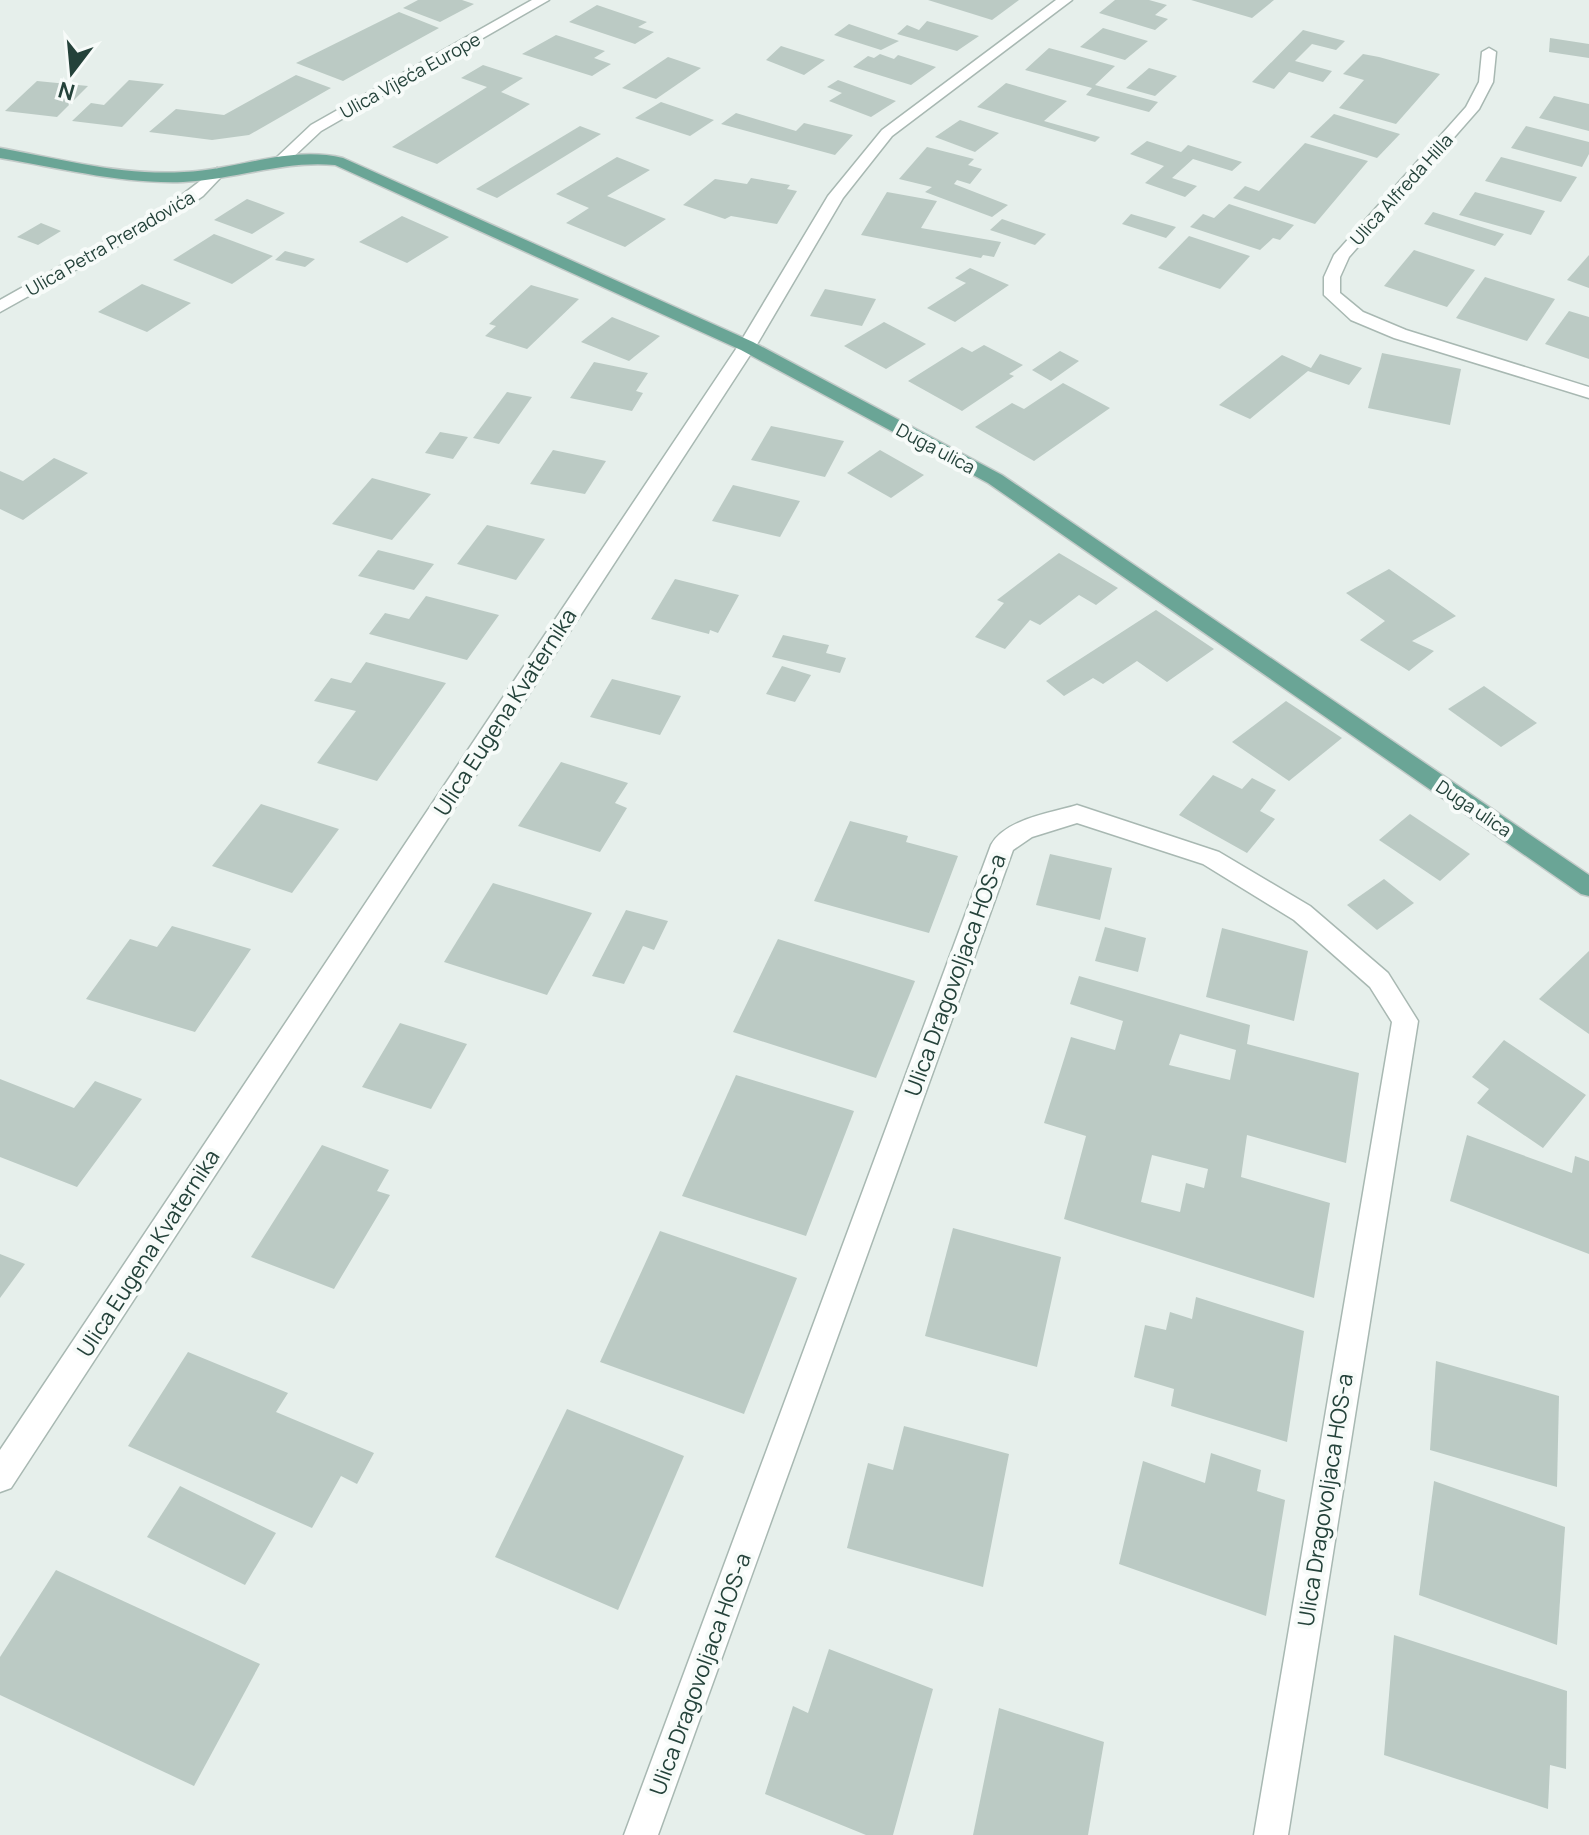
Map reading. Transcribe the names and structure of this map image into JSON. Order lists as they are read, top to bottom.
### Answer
{
  "streets": {
    "main road": ["Duga ulica"],
    "street": [
      "Ulica Vijeća Europe",
      "Ulica Alfreda Hilla",
      "Ulica Petra Preradovića",
      "Ulica Eugena Kvaternika",
      "Ulica Dragovoljaca HOS-a"
    ]
  },
  "crossings": [
    ["Ulica Vijeća Europe", "Duga ulica"],
    ["Ulica Petra Preradovića", "Duga ulica"],
    ["Duga ulica", "Ulica Eugena Kvaternika"]
  ],
  "north": "bottom"
}
